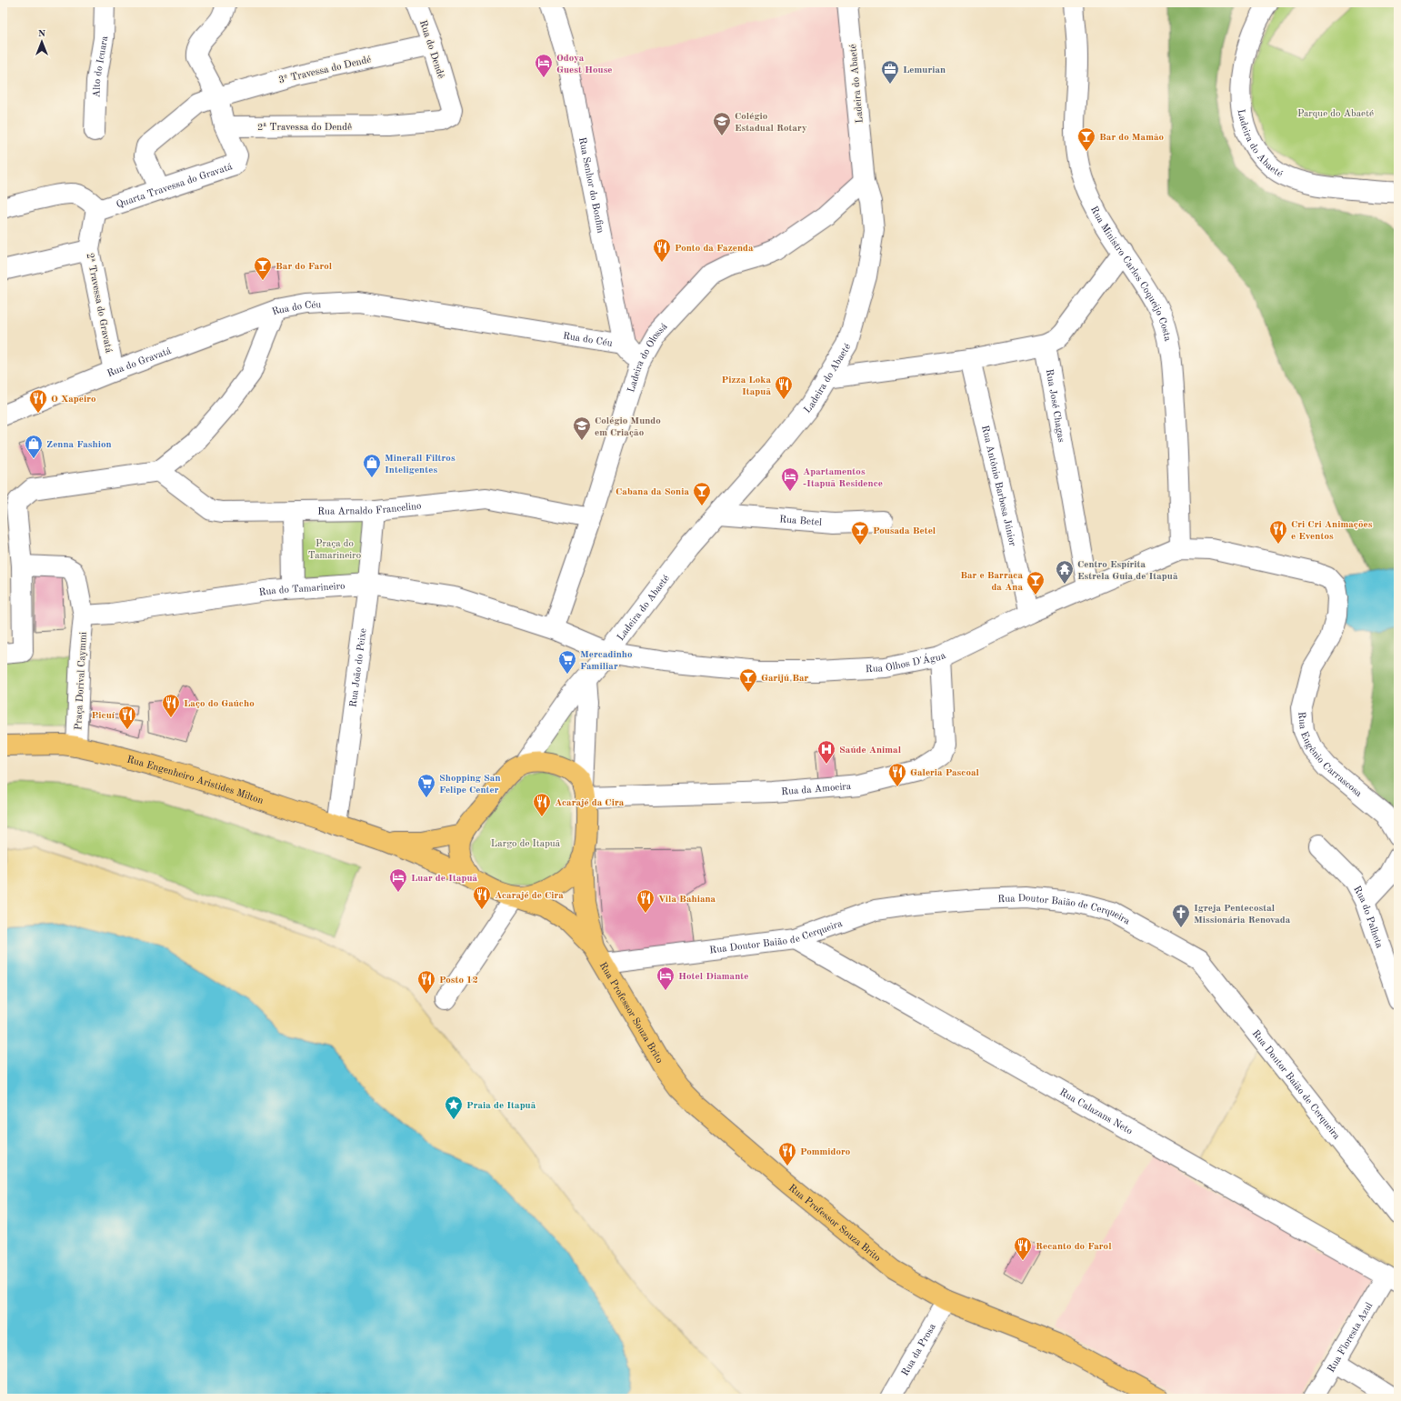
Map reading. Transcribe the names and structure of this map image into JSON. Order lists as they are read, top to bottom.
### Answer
{
  "streets": {
    "main road": ["Rua Engenheiro Aristides Milton", "Rua Professor Souza Brito"],
    "street": [
      "Rua do Dendê",
      "Alto do Icuara",
      "3º Travessa do Dendé",
      "Ladeira do Abaeté",
      "2ª Travessa do Dendê",
      "Quarta Travessa do Gravatá",
      "Rua Senhor do Bonfim",
      "Rua Ministro Carlos Coqueijo Costa",
      "2ª Travessa do Gravatá",
      "Rua do Céu",
      "Ladeira do Olossá",
      "Rua do Gravatá",
      "Rua José Chagas",
      "Rua Antônio Barbosa Júnior",
      "Rua Arnaldo Francelino",
      "Rua Betel",
      "Rua do Tamarineiro",
      "Rua Olhos D'Água",
      "Rua João do Peixe",
      "Praça Dorival Caymmi",
      "Rua Eugênio Carrascosa",
      "Rua da Amoeira",
      "Rua Doutor Baião de Cerqueira",
      "Rua do Palheta",
      "Rua Calazans Neto",
      "Rua Floresta Azul",
      "Rua da Prosa"
    ]
  },
  "crossings": [
    ["Rua do Dendê", "3º Travessa do Dendé"],
    ["Rua do Dendê", "2ª Travessa do Dendê"],
    ["Ladeira do Abaeté", "Ladeira do Olossá"],
    ["Ladeira do Abaeté", "Rua Betel"],
    ["Ladeira do Abaeté", "Rua do Tamarineiro"],
    ["Ladeira do Abaeté", "Rua Olhos D'Água"],
    ["2ª Travessa do Dendê", "Quarta Travessa do Gravatá"],
    ["Rua Senhor do Bonfim", "Rua do Céu"],
    ["Rua Senhor do Bonfim", "Ladeira do Olossá"],
    ["Rua Ministro Carlos Coqueijo Costa", "Rua Olhos D'Água"],
    ["Rua Ministro Carlos Coqueijo Costa", "Rua Eugênio Carrascosa"],
    ["2ª Travessa do Gravatá", "Rua do Gravatá"],
    ["Rua do Céu", "Rua do Gravatá"],
    ["Rua do Céu", "Rua Arnaldo Francelino"],
    ["Ladeira do Olossá", "Rua Arnaldo Francelino"],
    ["Ladeira do Olossá", "Rua do Tamarineiro"],
    ["Rua José Chagas", "Rua Olhos D'Água"],
    ["Rua Antônio Barbosa Júnior", "Rua Olhos D'Água"],
    ["Rua Arnaldo Francelino", "Rua João do Peixe"],
    ["Rua do Tamarineiro", "Rua Olhos D'Água"],
    ["Rua do Tamarineiro", "Rua João do Peixe"],
    ["Rua do Tamarineiro", "Praça Dorival Caymmi"],
    ["Rua Olhos D'Água", "Rua Eugênio Carrascosa"],
    ["Rua Olhos D'Água", "Rua da Amoeira"],
    ["Rua João do Peixe", "Rua Engenheiro Aristides Milton"],
    ["Praça Dorival Caymmi", "Rua Engenheiro Aristides Milton"],
    ["Rua Engenheiro Aristides Milton", "Rua Professor Souza Brito"],
    ["Rua da Amoeira", "Rua Professor Souza Brito"],
    ["Rua Doutor Baião de Cerqueira", "Rua Professor Souza Brito"],
    ["Rua Doutor Baião de Cerqueira", "Rua Calazans Neto"],
    ["Rua Professor Souza Brito", "Rua da Prosa"],
    ["Rua Calazans Neto", "Rua Floresta Azul"]
  ],
  "parks": ["Parque do Abaeté", "Praça do Tamarineiro", "Largo de Itapuã"],
  "places": {
    "hotel": [
      "Odoya Guest House",
      "Apartamentos -Itapuã Residence",
      "Luar de Itapuã",
      "Hotel Diamante"
    ],
    "office": ["Lemurian"],
    "school or university": ["Colégio Estadual Rotary", "Colégio Mundo em Criação"],
    "bar": [
      "Bar do Mamão",
      "Bar do Farol",
      "Cabana da Sonia",
      "Pousada Betel",
      "Bar e Barraca da Ana",
      "Garijú Bar"
    ],
    "restaurant": [
      "Ponto da Fazenda",
      "Pizza Loka Itapuã",
      "O Xapeiro",
      "Cri Cri Animações e Eventos",
      "Laço do Gaúcho",
      "Picuí",
      "Galeria Pascoal",
      "Acarajé da Cira",
      "Acarajé de Cira",
      "Vila Bahiana",
      "Posto 12",
      "Pommidoro",
      "Recanto do Farol"
    ],
    "shop": ["Zenna Fashion", "Minerall Filtros Inteligentes"],
    "temple": ["Centro Espírita Estrela Guia de Itapuã"],
    "supermarket": ["Mercadinho Familiar", "Shopping San Felipe Center"],
    "hospital": ["Saúde Animal"],
    "church": ["Igreja Pentecostal Missionária Renovada"],
    "place": ["Praia de Itapuã"]
  },
  "north": "top"
}
